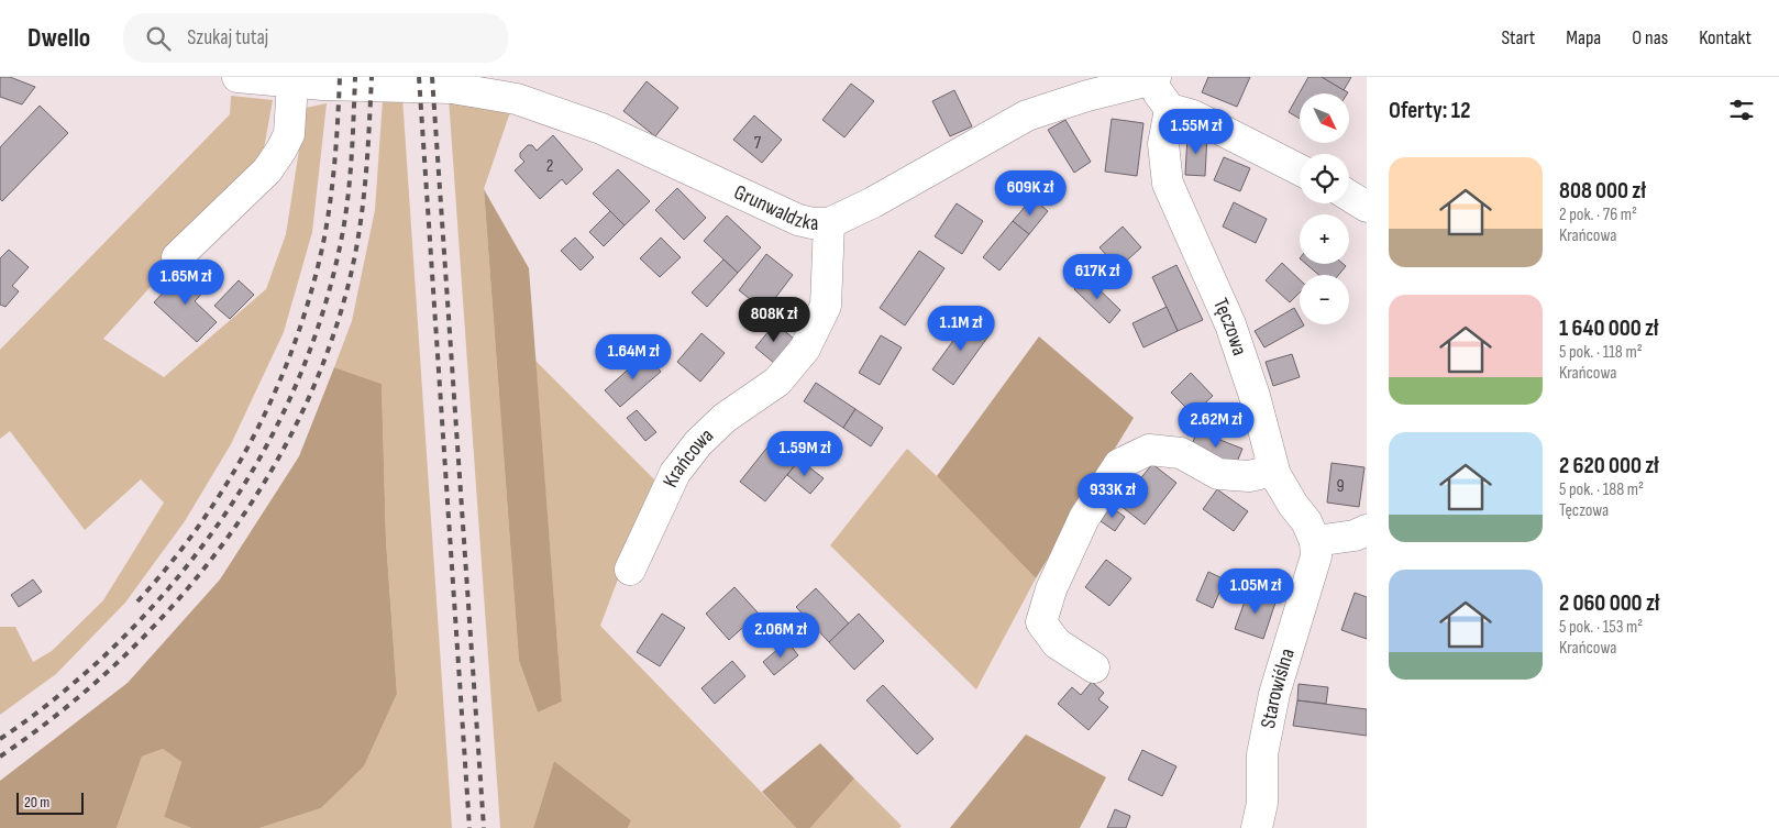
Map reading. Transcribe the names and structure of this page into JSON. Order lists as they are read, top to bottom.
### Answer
{
  "streets": {
    "street": [
      "Grunwaldzka",
      "Tęczowa",
      "Krańcowa",
      "Starowiślna"
    ]
  },
  "crossings": [
    ["Grunwaldzka", "Krańcowa"],
    ["Tęczowa", "Starowiślna"]
  ],
  "house_numbers": ["7", "2", "9"],
  "scale_bar": "20 m",
  "north": "bottom right",
  "page": {
    "header": "Dwello",
    "search": "Szukaj tutaj",
    "nav": [
      "Start",
      "Mapa",
      "O nas",
      "Kontakt"
    ],
    "heading": "Oferty: 12",
    "map_buttons": ["+", "−"],
    "price": [
      "1.55M zł",
      "609K zł",
      "617K zł",
      "1.65M zł",
      "808K zł",
      "1.1M zł",
      "1.64M zł",
      "2.62M zł",
      "1.59M zł",
      "933K zł",
      "1.05M zł",
      "2.06M zł"
    ],
    "list": [
      {
        "name": "808 000 zł",
        "note": "2 pok. · 76 m² · Krańcowa"
      },
      {
        "name": "1 640 000 zł",
        "note": "5 pok. · 118 m² · Krańcowa"
      },
      {
        "name": "2 620 000 zł",
        "note": "5 pok. · 188 m² · Tęczowa"
      },
      {
        "name": "2 060 000 zł",
        "note": "5 pok. · 153 m² · Krańcowa"
      }
    ],
    "scale": "20 m"
  }
}
